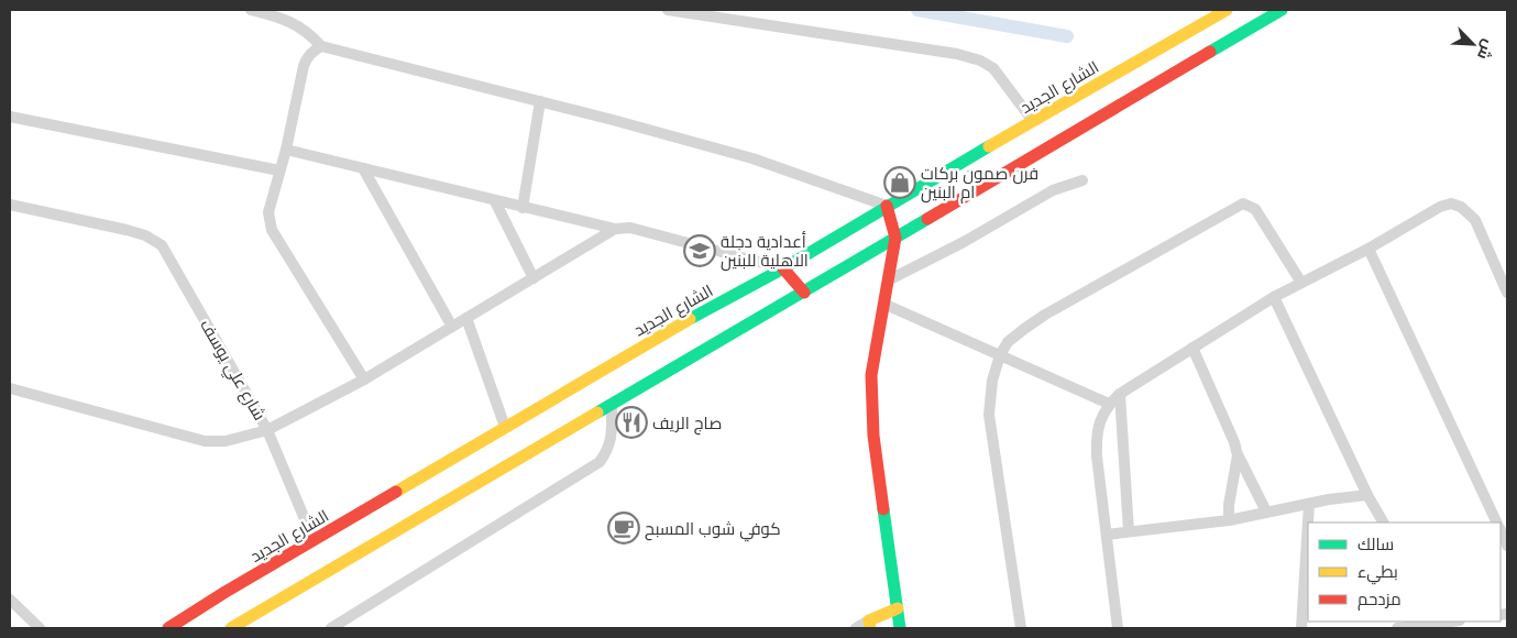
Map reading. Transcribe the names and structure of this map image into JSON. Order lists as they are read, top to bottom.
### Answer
{
  "streets": {
    "main road": ["الشارع الجديد"],
    "street": ["شارع علي يوسف"]
  },
  "places": {
    "shop": ["فرن صمون بركات ام البنين"],
    "school or university": ["أعدادية دجلة الاهلية للبنين"],
    "restaurant": ["صاج الريف"],
    "cafe": ["كوفي شوب المسبح"]
  },
  "legend": ["سالك", "بطيء", "مزدحم"],
  "north": "bottom right"
}
